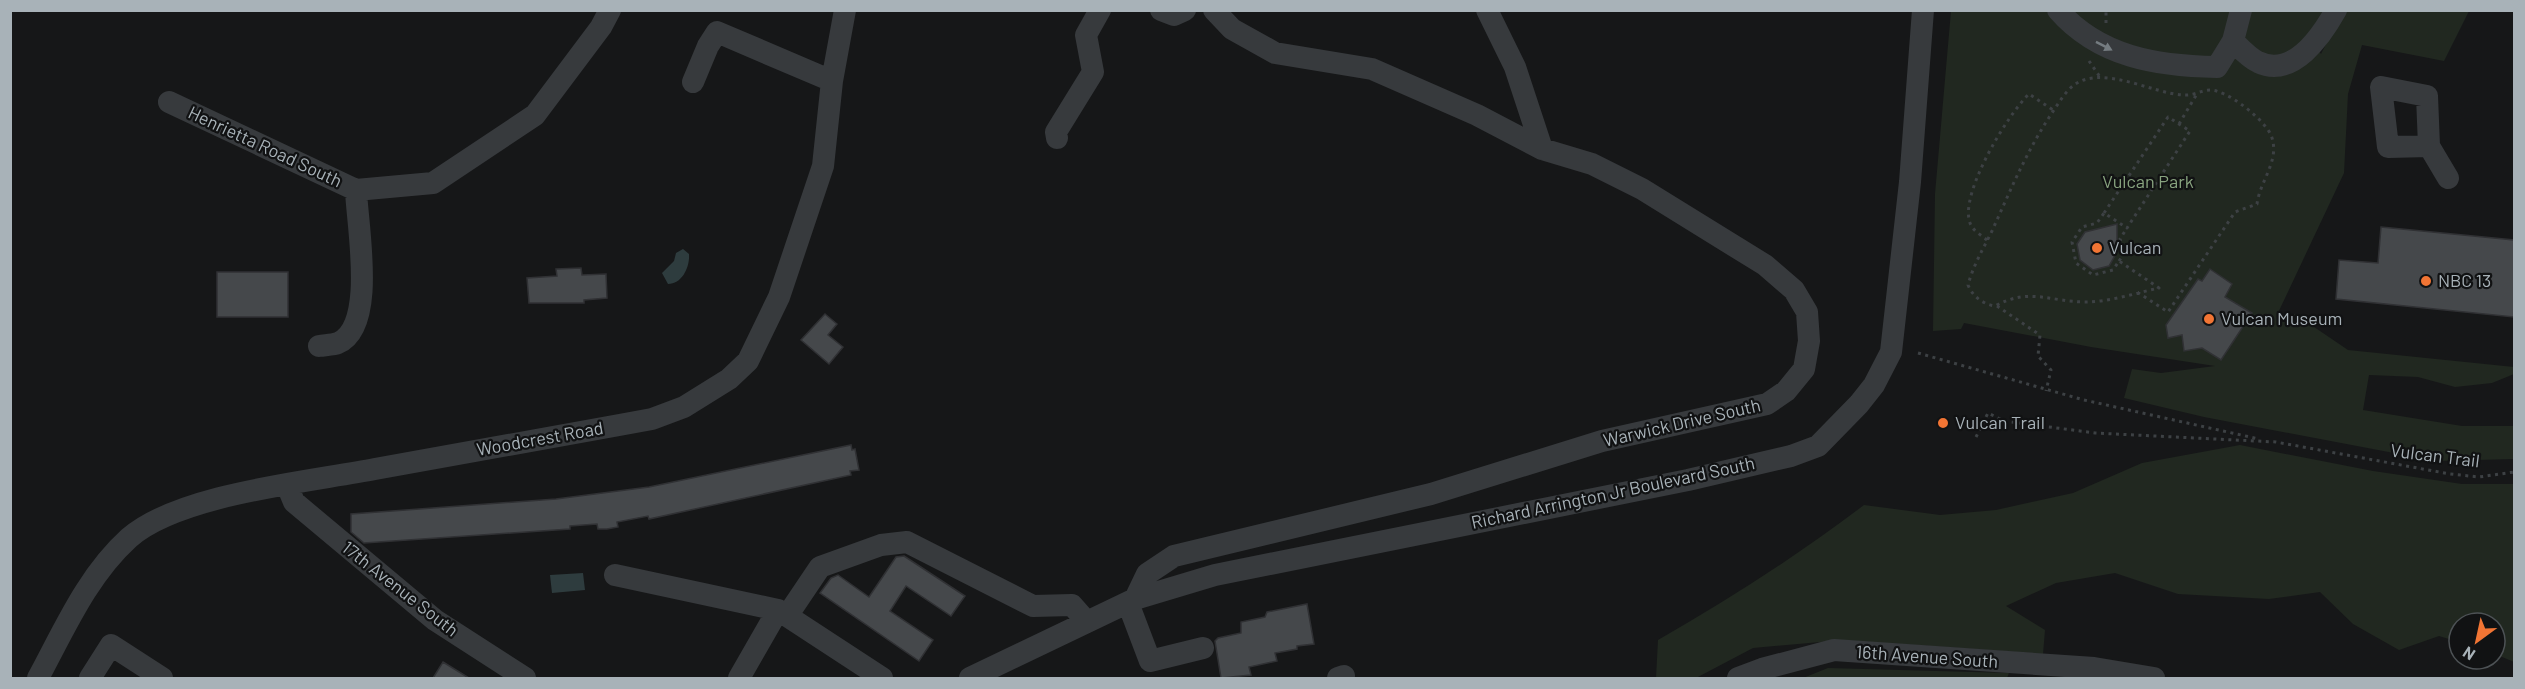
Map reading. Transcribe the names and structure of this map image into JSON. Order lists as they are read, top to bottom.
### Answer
{
  "streets": {
    "street": [
      "Henrietta Road South",
      "Warwick Drive South",
      "Woodcrest Road",
      "Richard Arrington Jr Boulevard South",
      "17th Avenue South",
      "16th Avenue South"
    ],
    "path": ["Vulcan Trail"]
  },
  "crossings": [
    ["Warwick Drive South", "Richard Arrington Jr Boulevard South"],
    ["Woodcrest Road", "17th Avenue South"]
  ],
  "parks": ["Vulcan Park"],
  "places": [
    "Vulcan",
    "NBC 13",
    "Vulcan Museum",
    "Vulcan Trail"
  ],
  "north": "bottom left"
}
